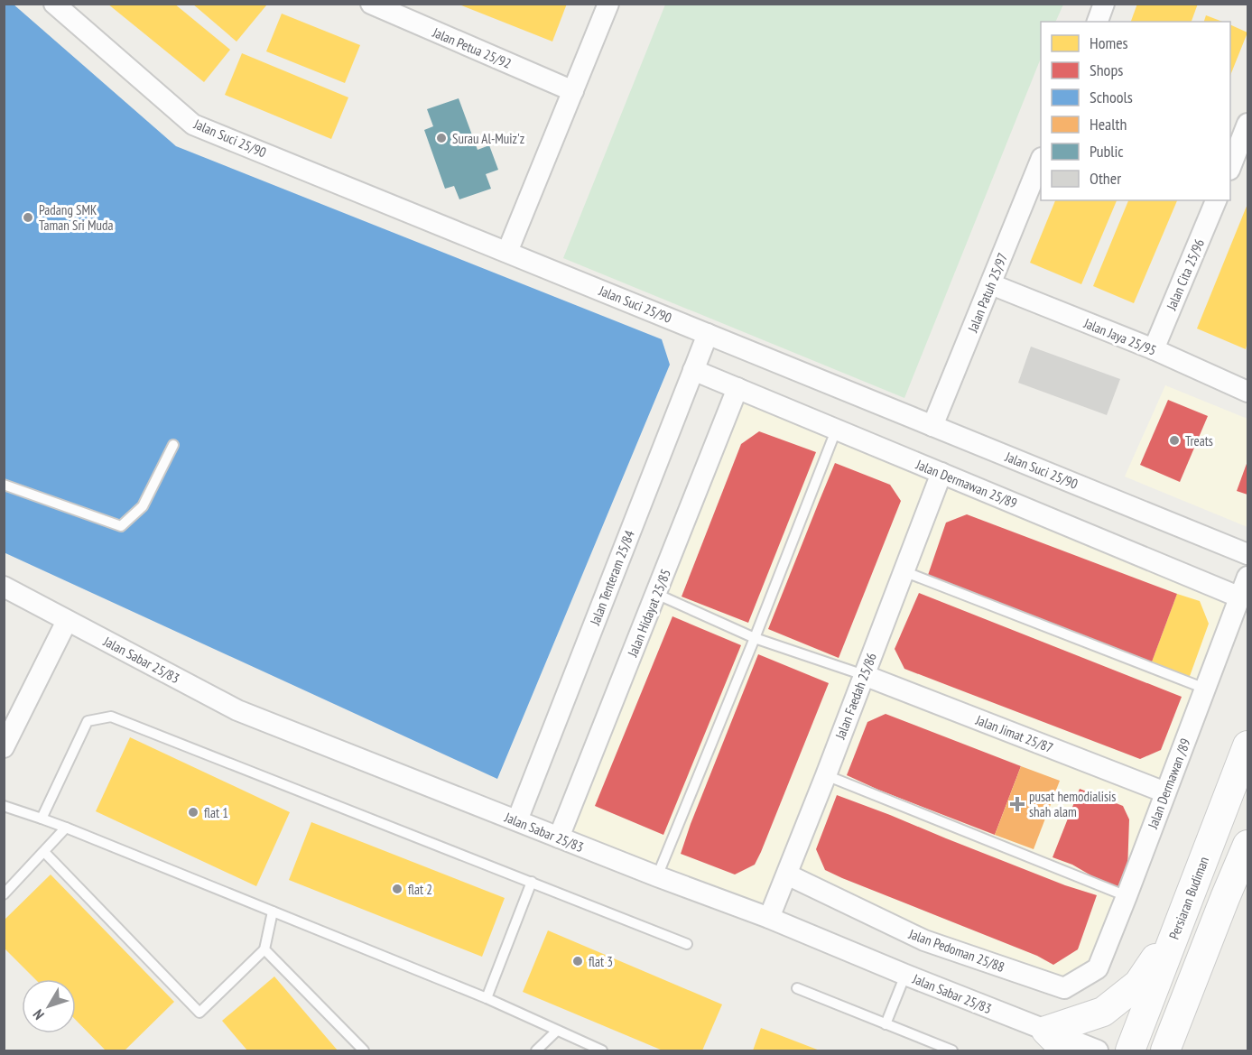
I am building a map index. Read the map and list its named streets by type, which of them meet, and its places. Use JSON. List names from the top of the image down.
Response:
{
  "streets": {
    "main road": ["Persiaran Budiman"],
    "street": [
      "Jalan Petua 25/92",
      "Jalan Suci 25/90",
      "Jalan Cita 25/96",
      "Jalan Patuh 25/97",
      "Jalan Jaya 25/95",
      "Jalan Dermawan 25/89",
      "Jalan Tenteram 25/84",
      "Jalan Hidayat 25/85",
      "Jalan Sabar 25/83",
      "Jalan Faedah 25/86",
      "Jalan Jimat 25/87",
      "Jalan Dermawan /89",
      "Jalan Pedoman 25/88"
    ]
  },
  "crossings": [
    ["Jalan Suci 25/90", "Jalan Patuh 25/97"],
    ["Jalan Suci 25/90", "Jalan Tenteram 25/84"],
    ["Jalan Cita 25/96", "Jalan Jaya 25/95"],
    ["Jalan Patuh 25/97", "Jalan Jaya 25/95"],
    ["Jalan Dermawan 25/89", "Jalan Tenteram 25/84"],
    ["Jalan Dermawan 25/89", "Jalan Hidayat 25/85"],
    ["Jalan Dermawan 25/89", "Jalan Faedah 25/86"],
    ["Jalan Dermawan 25/89", "Jalan Dermawan /89"],
    ["Jalan Tenteram 25/84", "Jalan Sabar 25/83"],
    ["Jalan Hidayat 25/85", "Jalan Sabar 25/83"],
    ["Jalan Sabar 25/83", "Jalan Faedah 25/86"],
    ["Jalan Faedah 25/86", "Jalan Jimat 25/87"],
    ["Jalan Faedah 25/86", "Jalan Pedoman 25/88"],
    ["Jalan Jimat 25/87", "Jalan Dermawan /89"],
    ["Jalan Dermawan /89", "Jalan Pedoman 25/88"]
  ],
  "places": {
    "other": [
      "Surau Al-Muiz'z",
      "Padang SMK Taman Sri Muda",
      "Treats",
      "flat 1",
      "flat 2",
      "flat 3"
    ],
    "health": ["pusat hemodialisis shah alam"]
  },
  "legend": [
    "Homes",
    "Shops",
    "Schools",
    "Health",
    "Public",
    "Other"
  ],
  "north": "bottom left"
}
